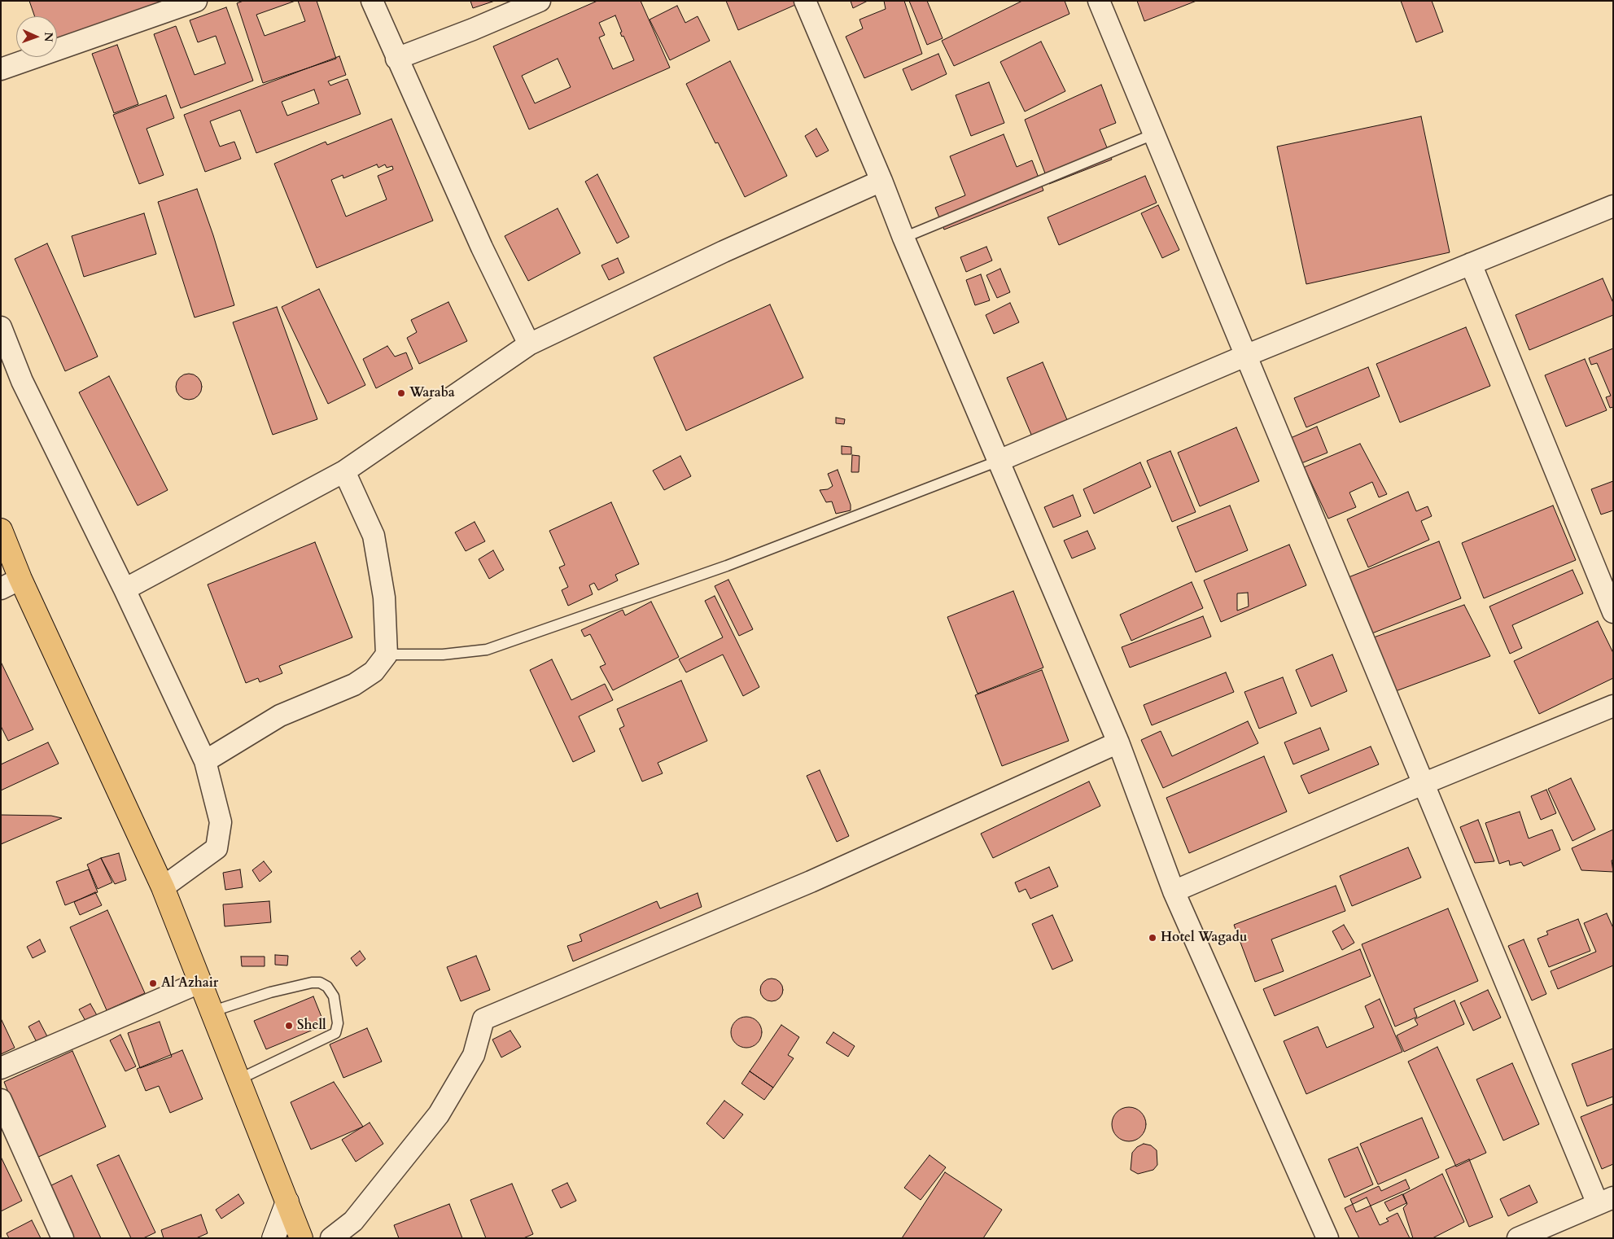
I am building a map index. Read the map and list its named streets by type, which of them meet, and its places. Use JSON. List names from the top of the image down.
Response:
{
  "places": [
    "Waraba",
    "Hotel Wagadu",
    "Al Azhair",
    "Shell"
  ],
  "north": "right"
}
